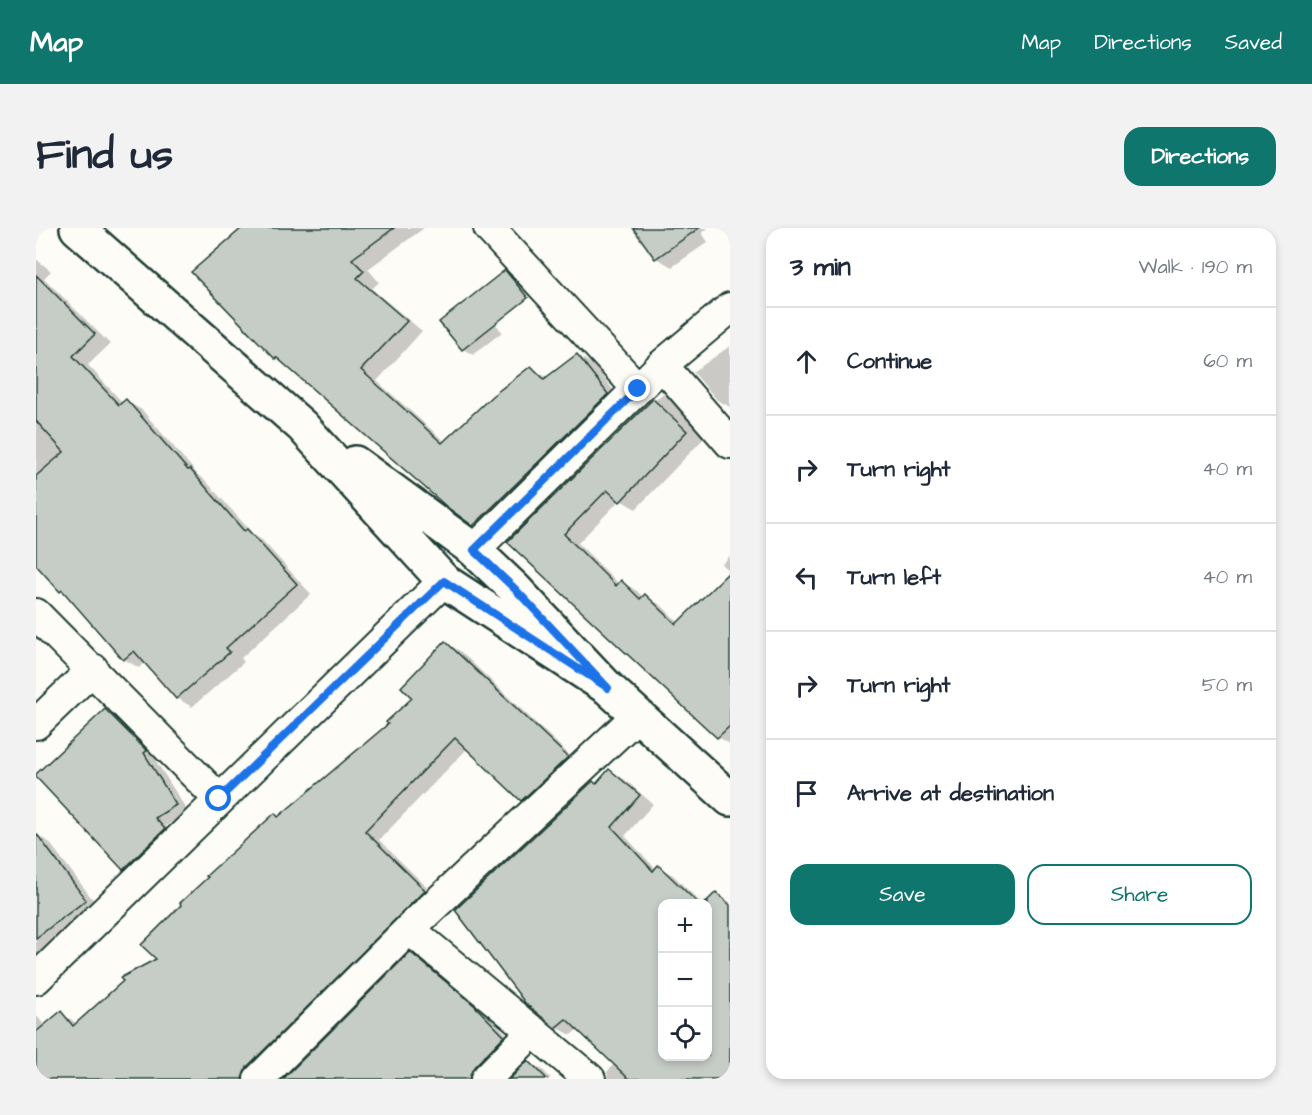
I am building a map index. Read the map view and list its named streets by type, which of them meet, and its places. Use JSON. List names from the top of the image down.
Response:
{
  "page": {
    "header": "Map",
    "nav": ["Map", "Directions", "Saved"],
    "title": "Find us",
    "buttons": [
      "Directions",
      ["Save", "Share"]
    ],
    "heading": ["3 min", "Walk · 190 m"],
    "list": [
      ["Continue", "60 m"],
      ["Turn right", "40 m"],
      ["Turn left", "40 m"],
      ["Turn right", "50 m"],
      "Arrive at destination"
    ],
    "map_buttons": ["+", "−"]
  }
}
